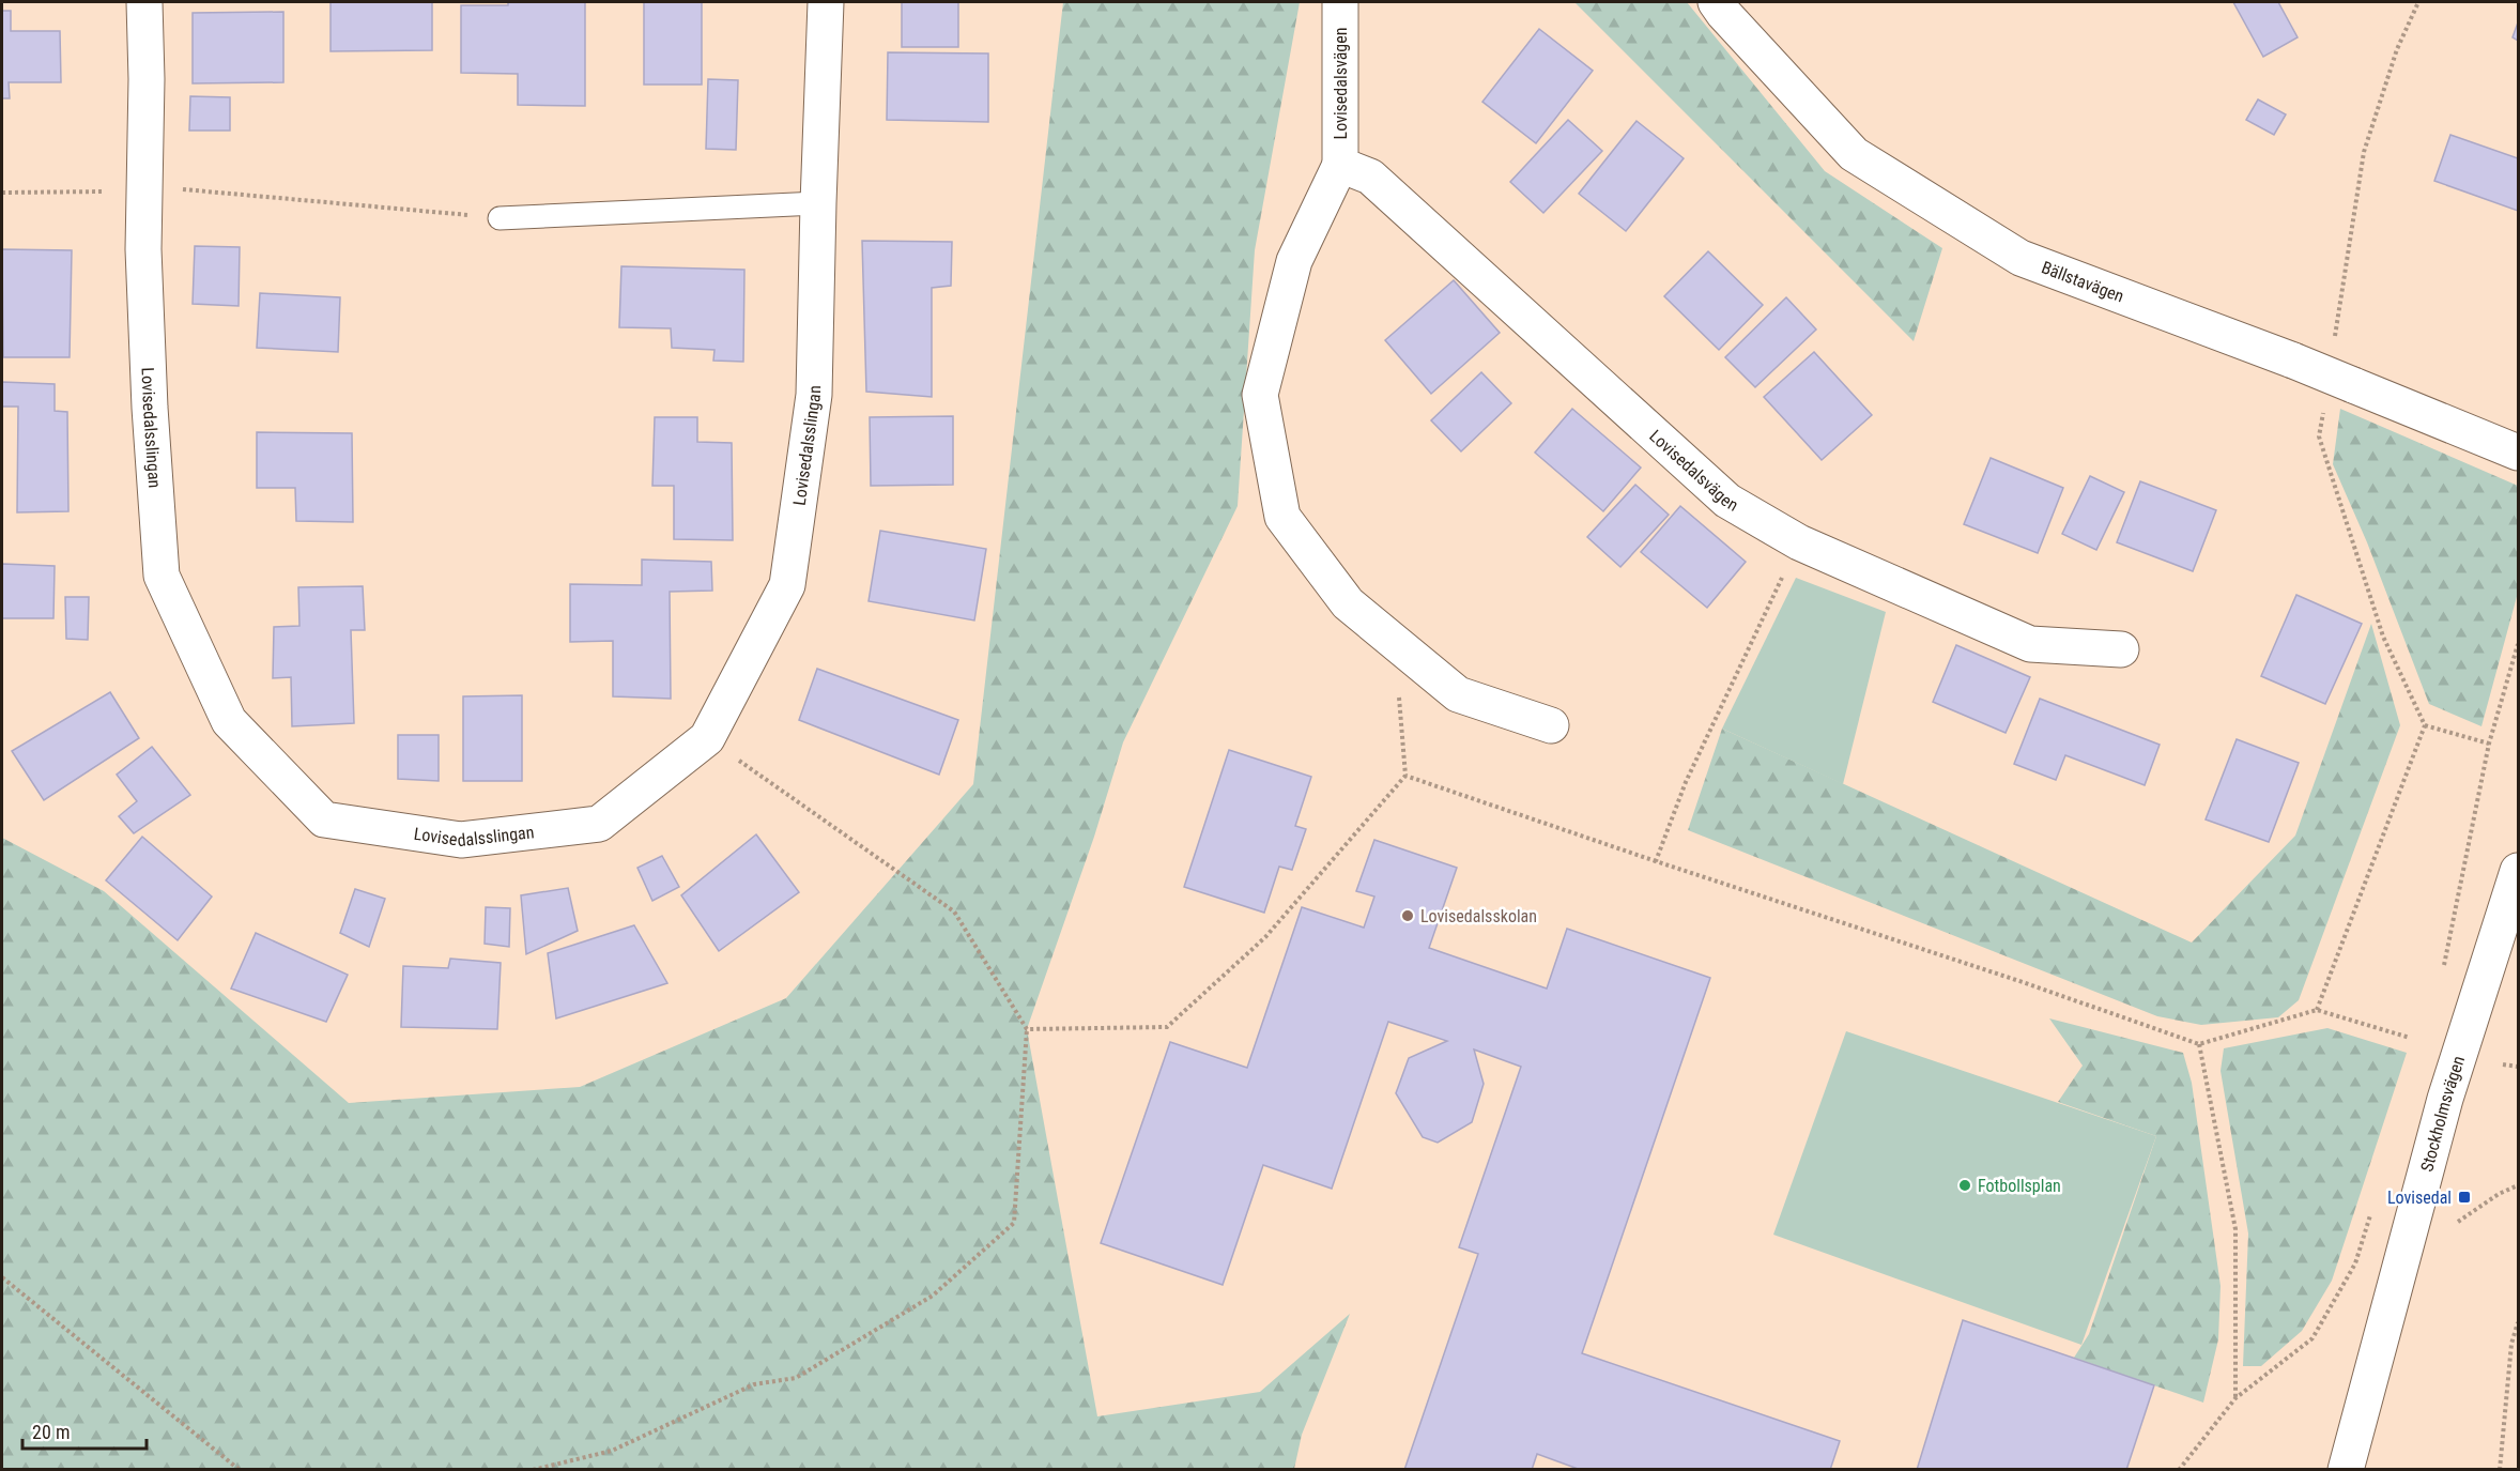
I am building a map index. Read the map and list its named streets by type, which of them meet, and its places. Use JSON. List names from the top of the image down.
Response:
{
  "streets": {
    "street": [
      "Lovisedalsvägen",
      "Bällstavägen",
      "Lovisedalsslingan",
      "Stockholmsvägen"
    ]
  },
  "places": {
    "other": ["Lovisedalsskolan", "Fotbollsplan"],
    "transit": ["Lovisedal"]
  },
  "scale_bar": "20 m"
}
